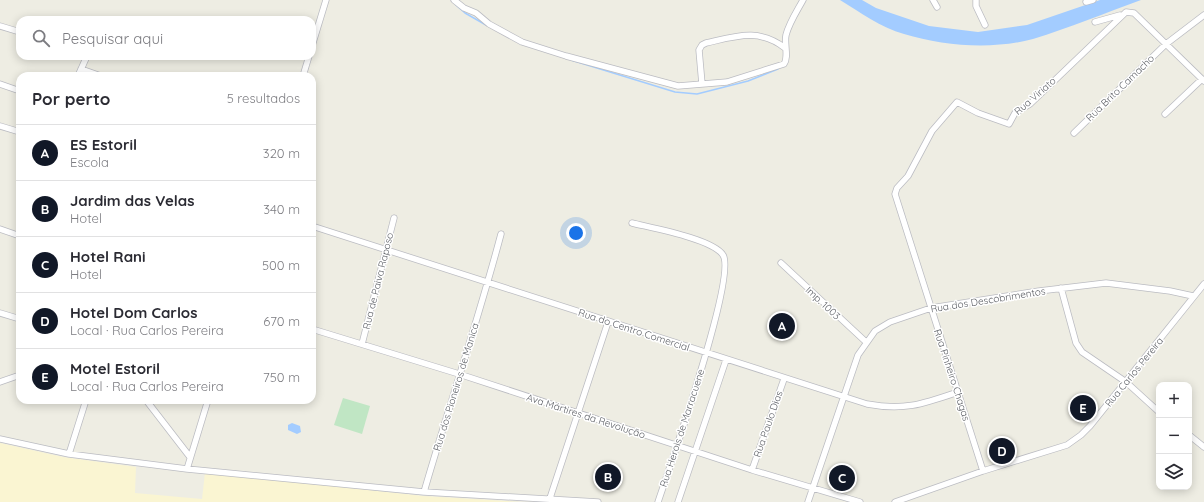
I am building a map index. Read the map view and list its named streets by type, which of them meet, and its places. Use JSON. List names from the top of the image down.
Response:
{
  "streets": {
    "street": [
      "Rua Brito Camacho",
      "Rua Viriato",
      "Rua de Paiva Raposo",
      "Rua dos Descobrimentos",
      "Imp. 1003",
      "Rua do Centro Comercial",
      "Rua Carlos Pereira",
      "Rua Pinheiro Chagas",
      "Rua dos Pioneiros de Manica",
      "Ava Mártires da Revolução",
      "Rua Paulo Dias",
      "Rua Herois de Marracuene"
    ]
  },
  "crossings": [
    ["Rua Brito Camacho", "Rua Viriato"],
    ["Rua Viriato", "Rua Pinheiro Chagas"],
    ["Rua de Paiva Raposo", "Rua do Centro Comercial"],
    ["Rua de Paiva Raposo", "Ava Mártires da Revolução"],
    ["Rua dos Descobrimentos", "Imp. 1003"],
    ["Rua dos Descobrimentos", "Rua do Centro Comercial"],
    ["Rua dos Descobrimentos", "Rua Carlos Pereira"],
    ["Rua dos Descobrimentos", "Rua Pinheiro Chagas"],
    ["Rua dos Descobrimentos", "Ava Mártires da Revolução"],
    ["Rua do Centro Comercial", "Rua Pinheiro Chagas"],
    ["Rua do Centro Comercial", "Rua dos Pioneiros de Manica"],
    ["Rua do Centro Comercial", "Rua Paulo Dias"],
    ["Rua do Centro Comercial", "Rua Herois de Marracuene"],
    ["Rua Carlos Pereira", "Rua Pinheiro Chagas"],
    ["Rua dos Pioneiros de Manica", "Ava Mártires da Revolução"],
    ["Ava Mártires da Revolução", "Rua Paulo Dias"],
    ["Ava Mártires da Revolução", "Rua Herois de Marracuene"]
  ],
  "page": {
    "search": "Pesquisar aqui",
    "heading": ["Por perto", "5 resultados"],
    "list": [
      {
        "mark": "A",
        "name": "ES Estoril",
        "note": "Escola",
        "value": "320 m"
      },
      {
        "mark": "B",
        "name": "Jardim das Velas",
        "note": "Hotel",
        "value": "340 m"
      },
      {
        "mark": "C",
        "name": "Hotel Rani",
        "note": "Hotel",
        "value": "500 m"
      },
      {
        "mark": "D",
        "name": "Hotel Dom Carlos",
        "note": "Local · Rua Carlos Pereira",
        "value": "670 m"
      },
      {
        "mark": "E",
        "name": "Motel Estoril",
        "note": "Local · Rua Carlos Pereira",
        "value": "750 m"
      }
    ],
    "pins": [
      "A",
      "E",
      "D",
      "B",
      "C"
    ],
    "map_buttons": ["+", "−"]
  }
}
